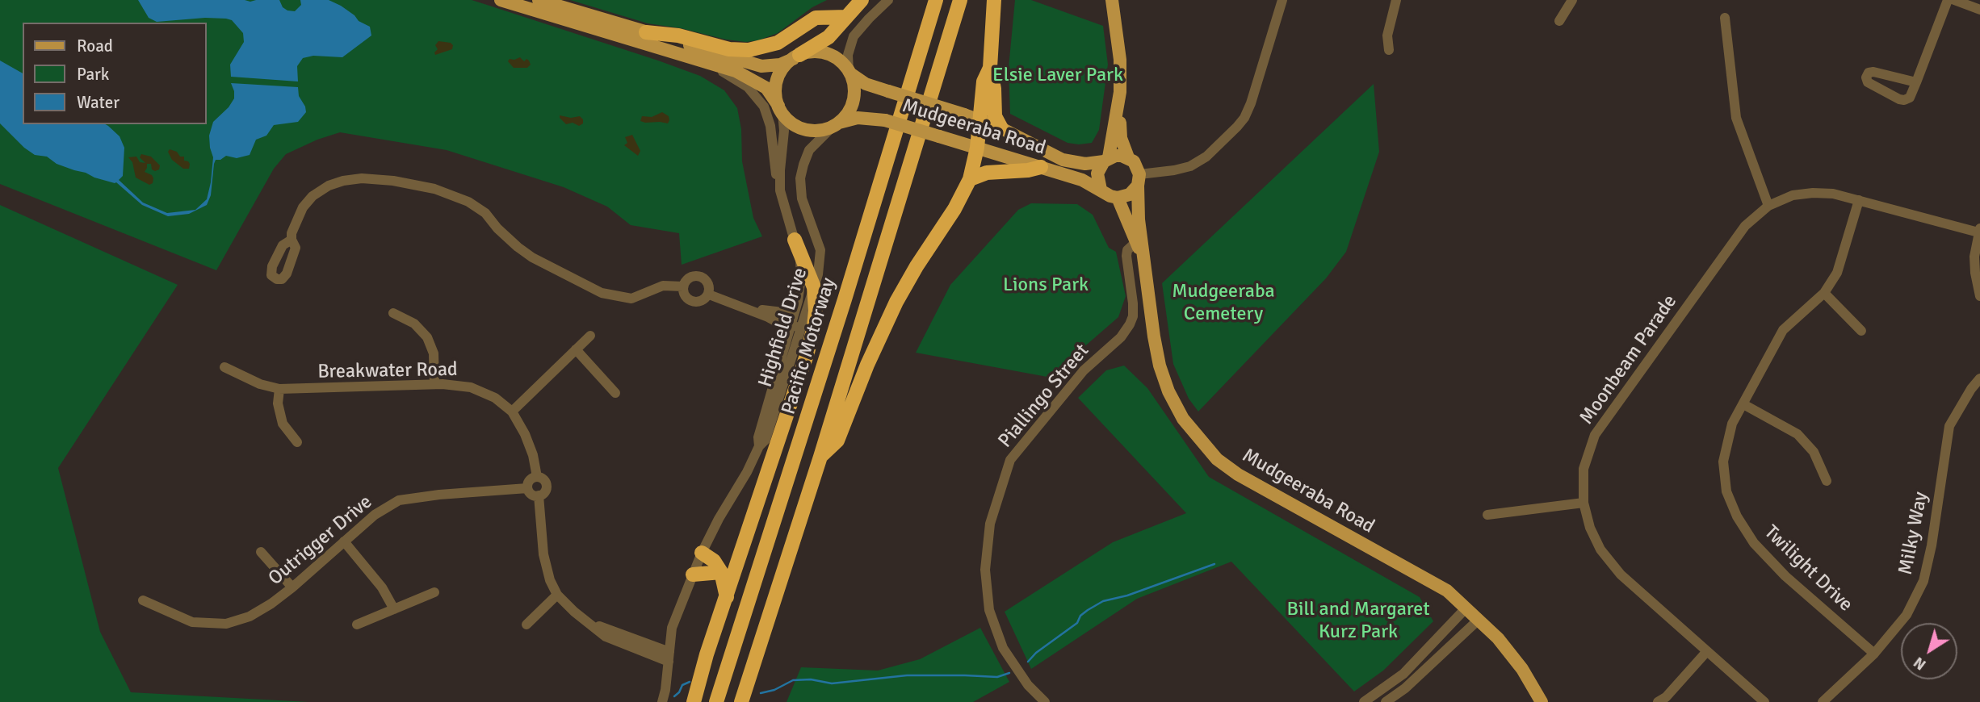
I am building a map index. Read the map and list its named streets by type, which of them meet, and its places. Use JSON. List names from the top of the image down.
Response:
{
  "streets": {
    "highway": ["Pacific Motorway"],
    "main road": ["Mudgeeraba Road"],
    "street": [
      "Highfield Drive",
      "Moonbeam Parade",
      "Breakwater Road",
      "Piallingo Street",
      "Milky Way",
      "Outrigger Drive",
      "Twilight Drive"
    ]
  },
  "crossings": [
    ["Mudgeeraba Road", "Highfield Drive"],
    ["Mudgeeraba Road", "Piallingo Street"],
    ["Highfield Drive", "Breakwater Road"],
    ["Moonbeam Parade", "Twilight Drive"],
    ["Breakwater Road", "Outrigger Drive"],
    ["Milky Way", "Twilight Drive"]
  ],
  "parks": [
    "Elsie Laver Park",
    "Lions Park",
    "Mudgeeraba Cemetery",
    "Bill and Margaret Kurz Park"
  ],
  "legend": ["Road", "Park", "Water"],
  "north": "bottom left"
}
